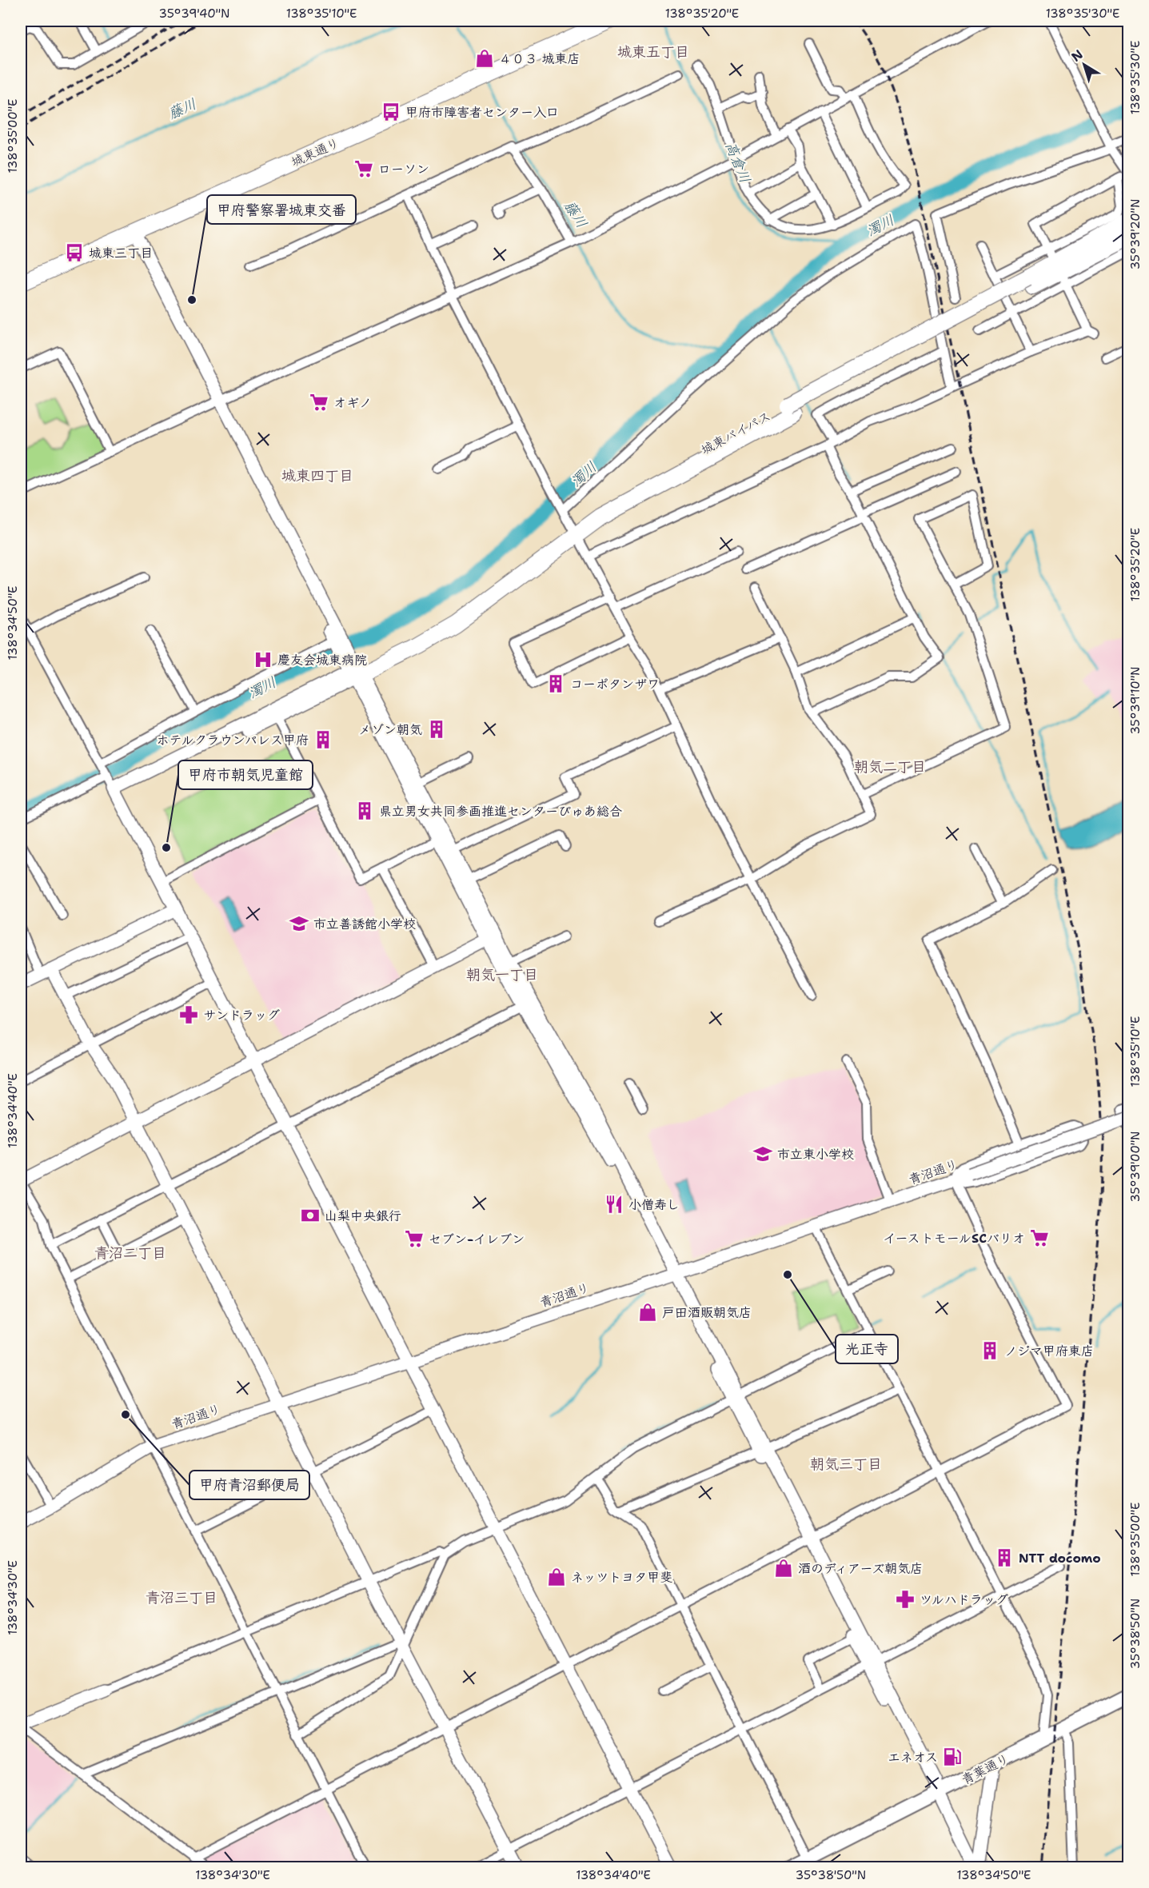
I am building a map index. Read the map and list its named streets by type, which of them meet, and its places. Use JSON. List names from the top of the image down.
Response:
{
  "streets": {
    "highway": ["城東通り", "城東バイパス"],
    "main road": ["青葉通り"],
    "street": ["青沼通り"]
  },
  "districts": [
    "城東五丁目",
    "城東四丁目",
    "朝気二丁目",
    "朝気一丁目",
    "青沼二丁目",
    "朝気三丁目",
    "青沼三丁目"
  ],
  "water": ["藤川", "高倉川", "濁川"],
  "places": {
    "shop": [
      "４０３ 城東店",
      "戸田酒販朝気店",
      "酒のディアーズ朝気店",
      "ネッツトヨタ甲斐"
    ],
    "bus stop": ["甲府市障害者センター入口", "城東三丁目"],
    "supermarket": [
      "ローソン",
      "オギノ",
      "イーストモールSCバリオ",
      "セブン-イレブン"
    ],
    "other": [
      "甲府警察署城東交番",
      "甲府市朝気児童館",
      "光正寺",
      "甲府青沼郵便局"
    ],
    "hospital": ["慶友会城東病院"],
    "building": [
      "コーポタンザワ",
      "メゾン朝気",
      "ホテルクラウンパレス甲府",
      "県立男女共同参画推進センターぴゅあ総合",
      "ノジマ甲府東店",
      "NTT docomo"
    ],
    "school or university": ["市立善誘館小学校", "市立東小学校"],
    "pharmacy": ["サンドラッグ", "ツルハドラッグ"],
    "restaurant": ["小僧寿し"],
    "bank": ["山梨中央銀行"],
    "fuel station": ["エネオス"]
  },
  "north": "top left",
  "coordinates": [
    "35°39'40\"N",
    "138°35'10\"E",
    "138°35'20\"E",
    "138°35'30\"E",
    "138°35'00\"E",
    "35°39'20\"N",
    "138°34'50\"E",
    "35°39'10\"N",
    "138°34'40\"E",
    "35°39'00\"N",
    "138°34'30\"E",
    "35°38'50\"N"
  ]
}
